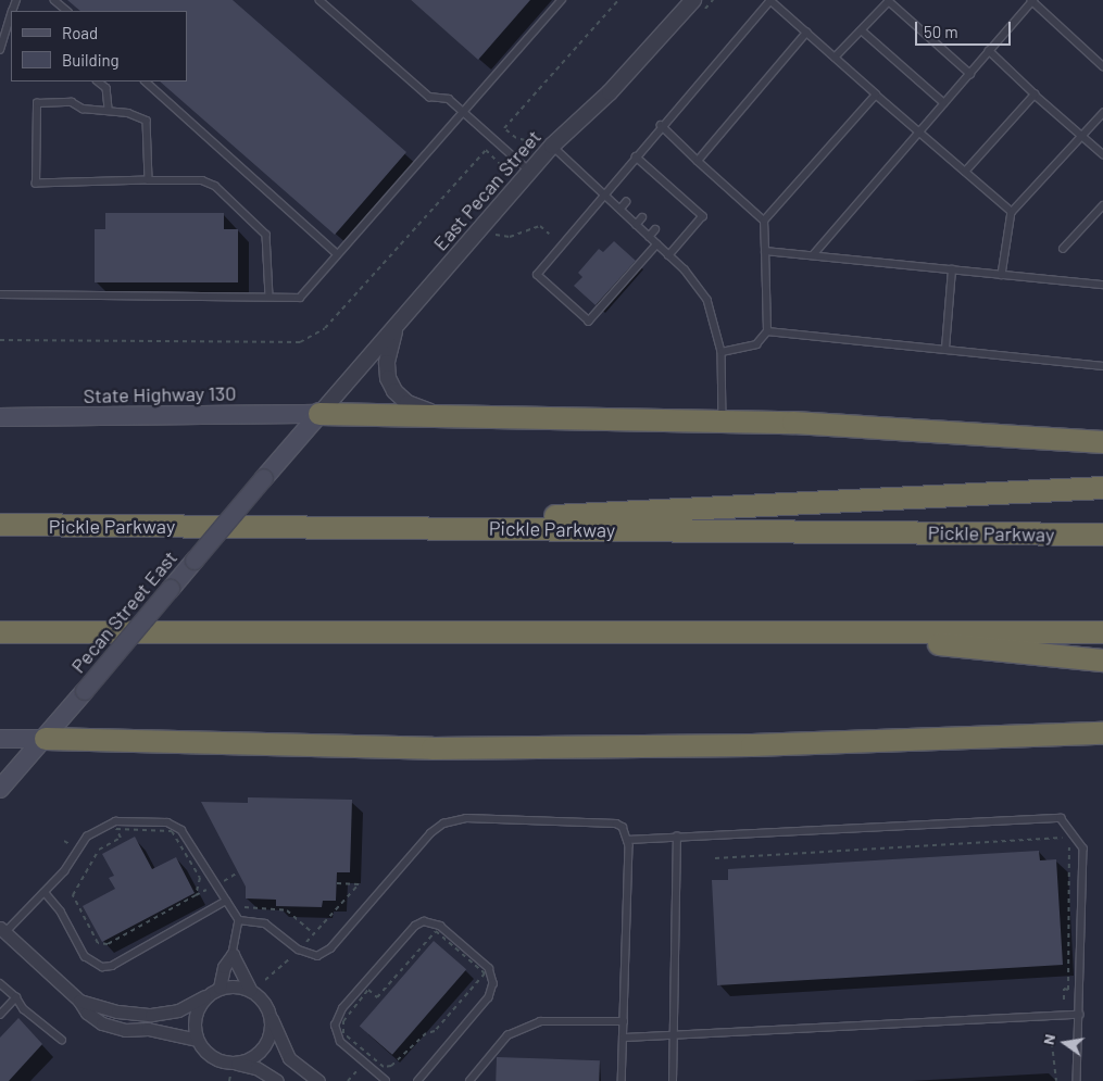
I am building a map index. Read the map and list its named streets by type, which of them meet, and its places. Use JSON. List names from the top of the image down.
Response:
{
  "streets": {
    "highway": ["Pickle Parkway"],
    "main road": ["State Highway 130", "Pecan Street East"],
    "street": ["East Pecan Street"]
  },
  "crossings": [
    ["East Pecan Street", "State Highway 130"],
    ["East Pecan Street", "Pecan Street East"],
    ["State Highway 130", "Pecan Street East"]
  ],
  "legend": ["Road", "Building"],
  "scale_bar": "50 m",
  "north": "left"
}
